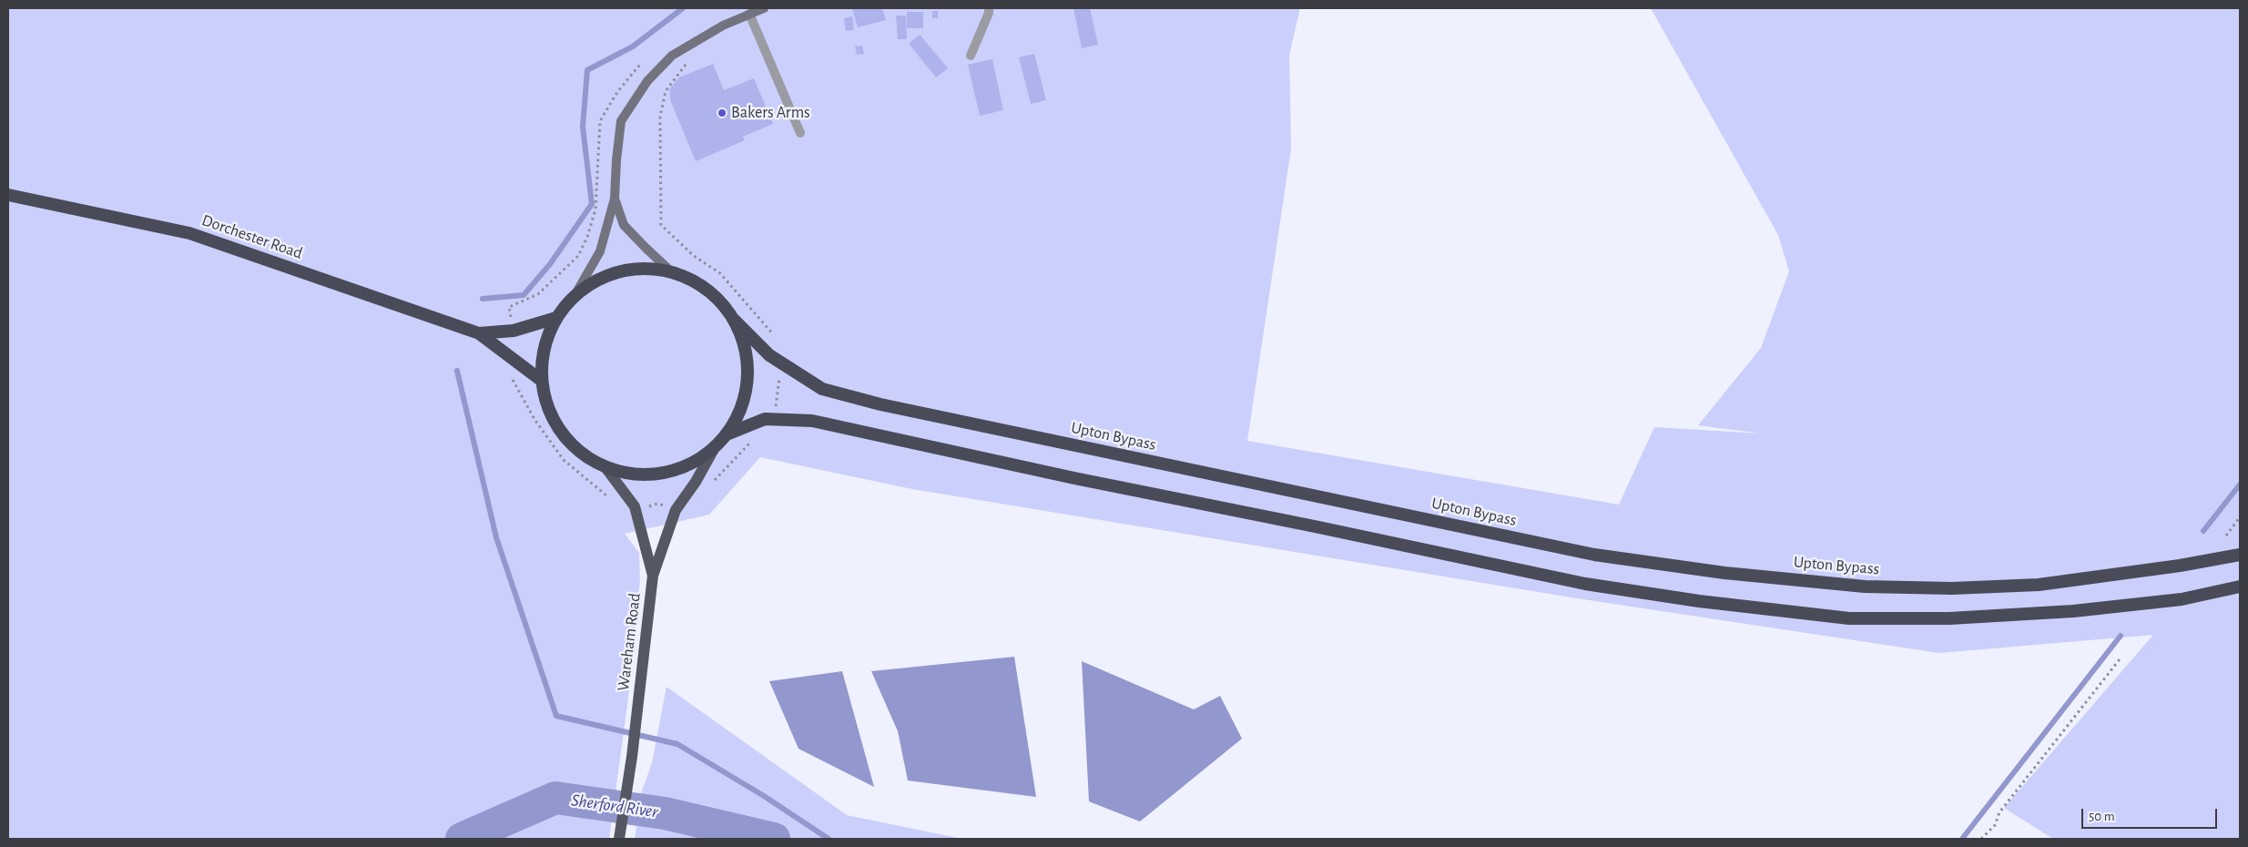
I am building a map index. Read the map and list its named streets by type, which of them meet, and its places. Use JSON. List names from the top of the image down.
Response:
{
  "streets": {
    "highway": ["Dorchester Road", "Upton Bypass"],
    "main road": ["Wareham Road"]
  },
  "water": ["Sherford River"],
  "places": ["Bakers Arms"],
  "scale_bar": "50 m"
}
